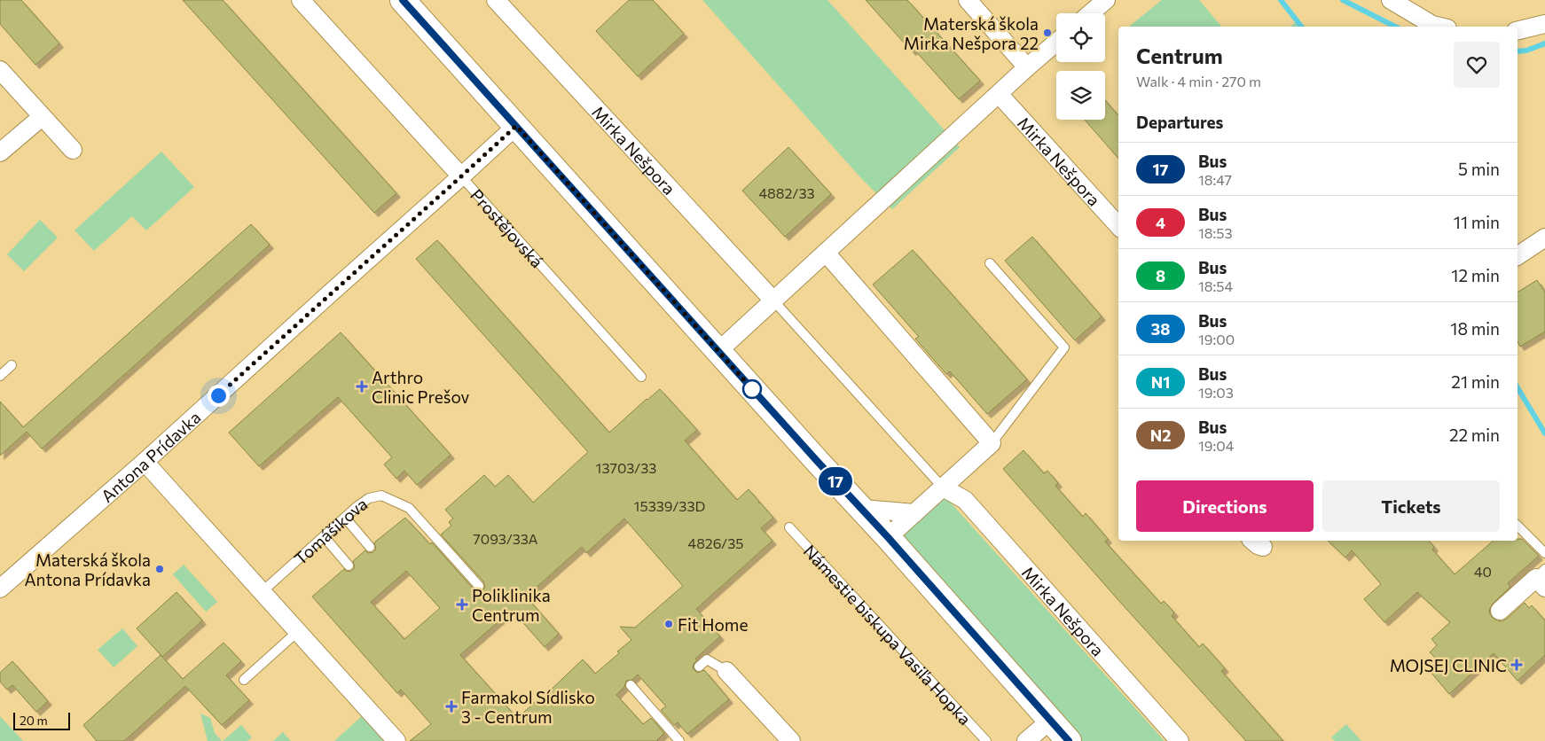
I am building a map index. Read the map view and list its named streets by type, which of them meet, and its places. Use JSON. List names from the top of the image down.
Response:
{
  "streets": {
    "street": ["Mirka Nešpora", "Prostějovská", "Antona Prídavka"],
    "lane": ["Tomášikova", "Námestie biskupa Vasiľa Hopka"]
  },
  "crossings": [
    ["Prostějovská", "Antona Prídavka"]
  ],
  "places": {
    "other": ["Materská škola Mirka Nešpora 22", "Materská škola Antona Prídavka", "Fit Home"],
    "health": [
      "Arthro Clinic Prešov",
      "Poliklinika Centrum",
      "MOJSEJ CLINIC",
      "Farmakol Sídlisko 3 - Centrum"
    ]
  },
  "lines": ["bus line 17"],
  "house_numbers": [
    "4882/33",
    "13703/33",
    "15339/33D",
    "7093/33A",
    "4826/35",
    "40"
  ],
  "scale_bar": "20 m",
  "page": {
    "on_map": "17",
    "heading": [
      ["Centrum", "Walk · 4 min · 270 m"],
      "Departures"
    ],
    "list": [
      {
        "mark": "17",
        "name": "Bus",
        "note": "18:47",
        "value": "5 min"
      },
      {
        "mark": "4",
        "name": "Bus",
        "note": "18:53",
        "value": "11 min"
      },
      {
        "mark": "8",
        "name": "Bus",
        "note": "18:54",
        "value": "12 min"
      },
      {
        "mark": "38",
        "name": "Bus",
        "note": "19:00",
        "value": "18 min"
      },
      {
        "mark": "N1",
        "name": "Bus",
        "note": "19:03",
        "value": "21 min"
      },
      {
        "mark": "N2",
        "name": "Bus",
        "note": "19:04",
        "value": "22 min"
      }
    ],
    "buttons": ["Directions", "Tickets"],
    "scale": "20 m"
  }
}
